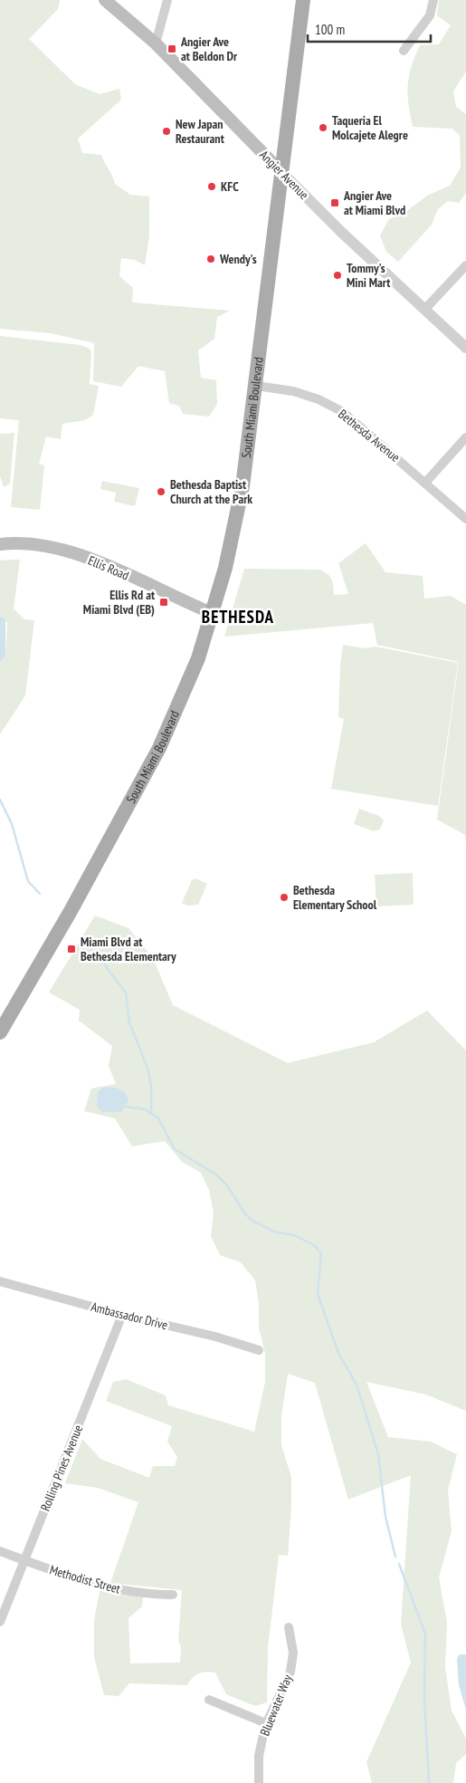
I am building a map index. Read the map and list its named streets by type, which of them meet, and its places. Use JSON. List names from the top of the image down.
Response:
{
  "streets": {
    "main road": ["Angier Avenue", "South Miami Boulevard", "Ellis Road"],
    "street": [
      "Bethesda Avenue",
      "Ambassador Drive",
      "Rolling Pines Avenue",
      "Methodist Street",
      "Bluewater Way"
    ]
  },
  "crossings": [
    ["Angier Avenue", "South Miami Boulevard"],
    ["South Miami Boulevard", "Bethesda Avenue"],
    ["South Miami Boulevard", "Ellis Road"],
    ["Ambassador Drive", "Rolling Pines Avenue"],
    ["Rolling Pines Avenue", "Methodist Street"]
  ],
  "districts": ["BETHESDA"],
  "places": {
    "transit": [
      "Angier Ave at Beldon Dr",
      "Angier Ave at Miami Blvd",
      "Ellis Rd at Miami Blvd (EB)",
      "Miami Blvd at Bethesda Elementary"
    ],
    "other": [
      "Taqueria El Molcajete Alegre",
      "New Japan Restaurant",
      "KFC",
      "Wendy's",
      "Tommy's Mini Mart",
      "Bethesda Baptist Church at the Park",
      "Bethesda Elementary School"
    ]
  },
  "scale_bar": "100 m"
}
